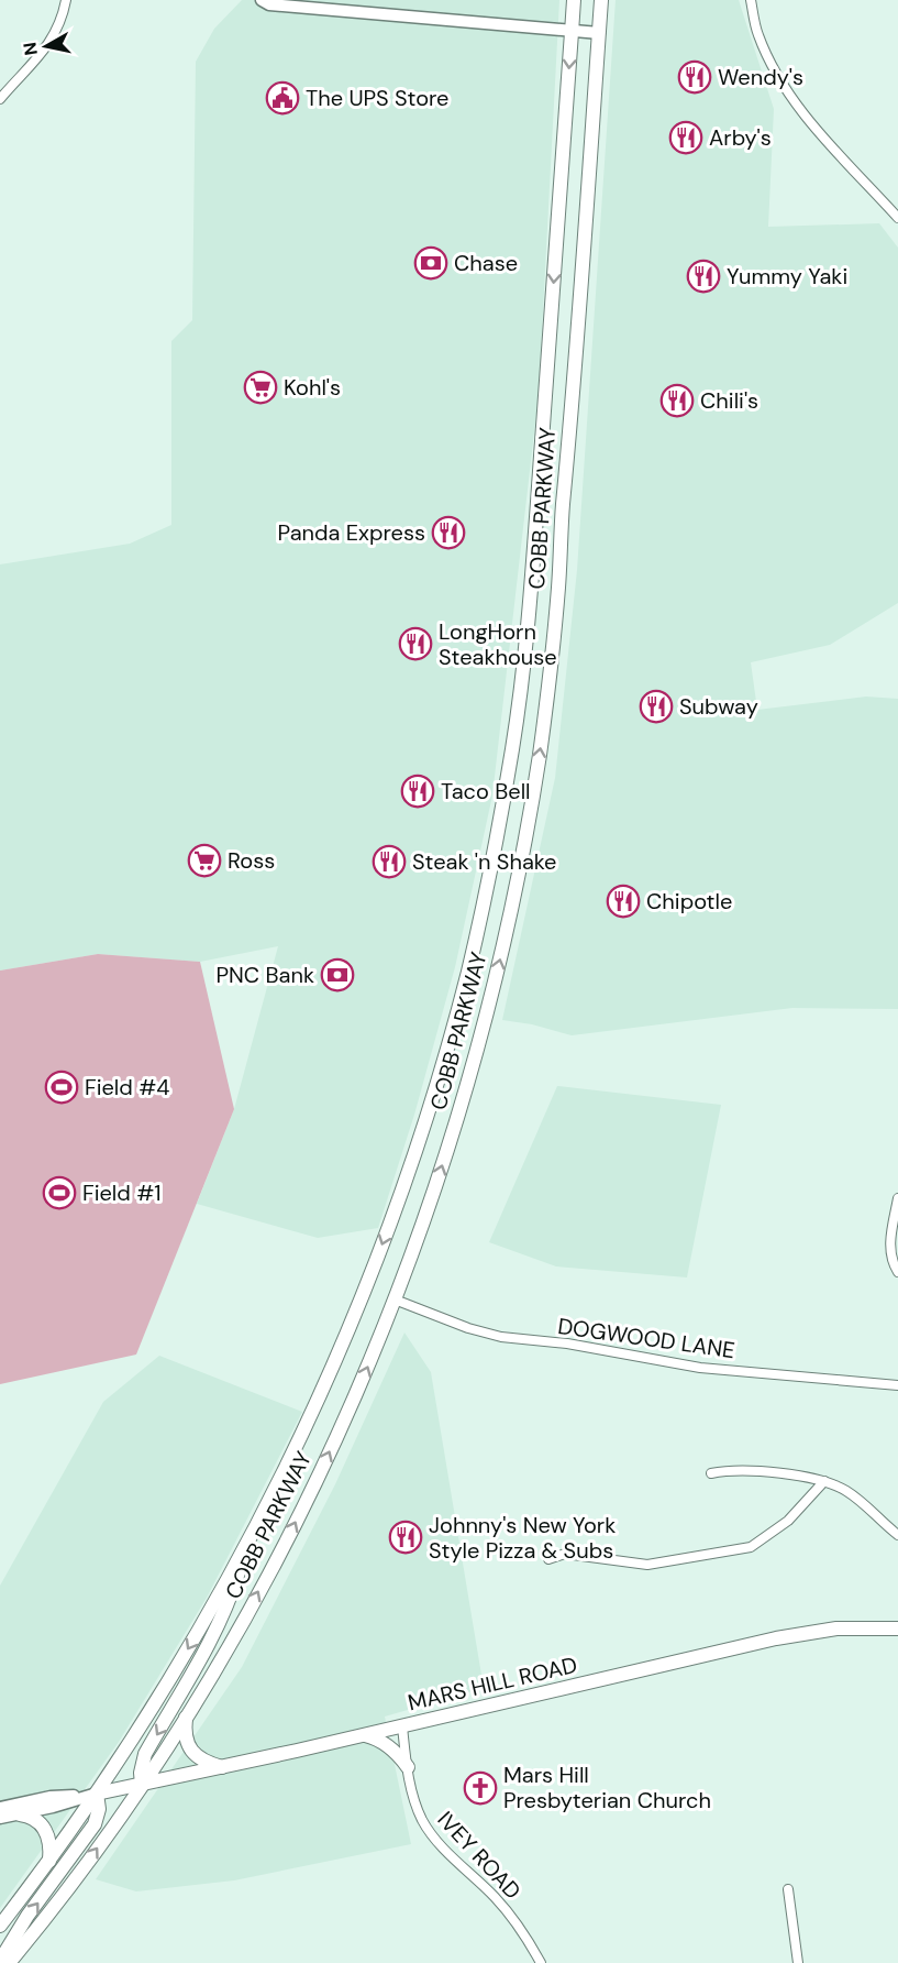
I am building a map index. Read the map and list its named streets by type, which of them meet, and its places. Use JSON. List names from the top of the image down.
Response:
{
  "streets": {
    "main road": ["COBB PARKWAY", "MARS HILL ROAD"],
    "street": ["DOGWOOD LANE", "IVEY ROAD"]
  },
  "crossings": [
    ["COBB PARKWAY", "DOGWOOD LANE"],
    ["COBB PARKWAY", "MARS HILL ROAD"],
    ["MARS HILL ROAD", "IVEY ROAD"]
  ],
  "places": {
    "restaurant": [
      "Wendy's",
      "Arby's",
      "Yummy Yaki",
      "Chili's",
      "Panda Express",
      "LongHorn Steakhouse",
      "Subway",
      "Taco Bell",
      "Steak 'n Shake",
      "Chipotle",
      "Johnny's New York Style Pizza & Subs"
    ],
    "public building": ["The UPS Store"],
    "bank": ["Chase", "PNC Bank"],
    "supermarket": ["Kohl's", "Ross"],
    "sports": ["Field #4", "Field #1"],
    "church": ["Mars Hill Presbyterian Church"]
  },
  "north": "left"
}
